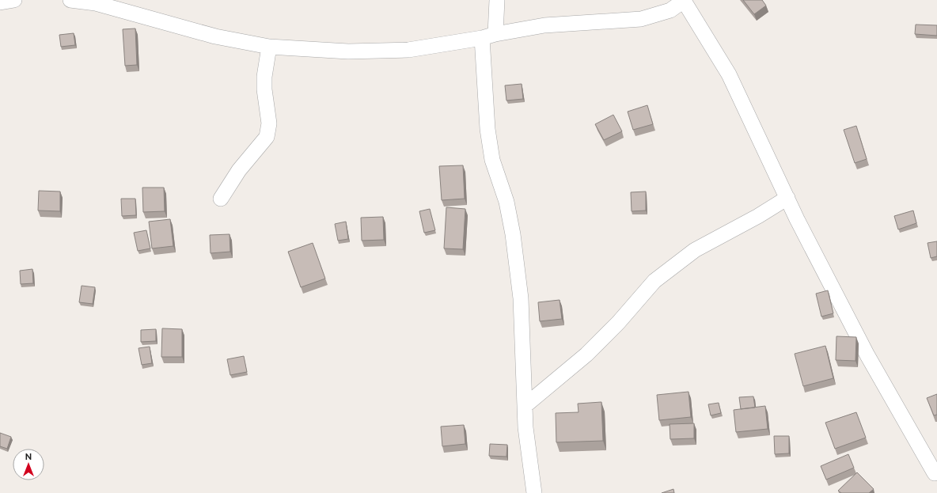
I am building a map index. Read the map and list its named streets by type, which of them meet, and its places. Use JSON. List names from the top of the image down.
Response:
{
  "north": "top"
}
